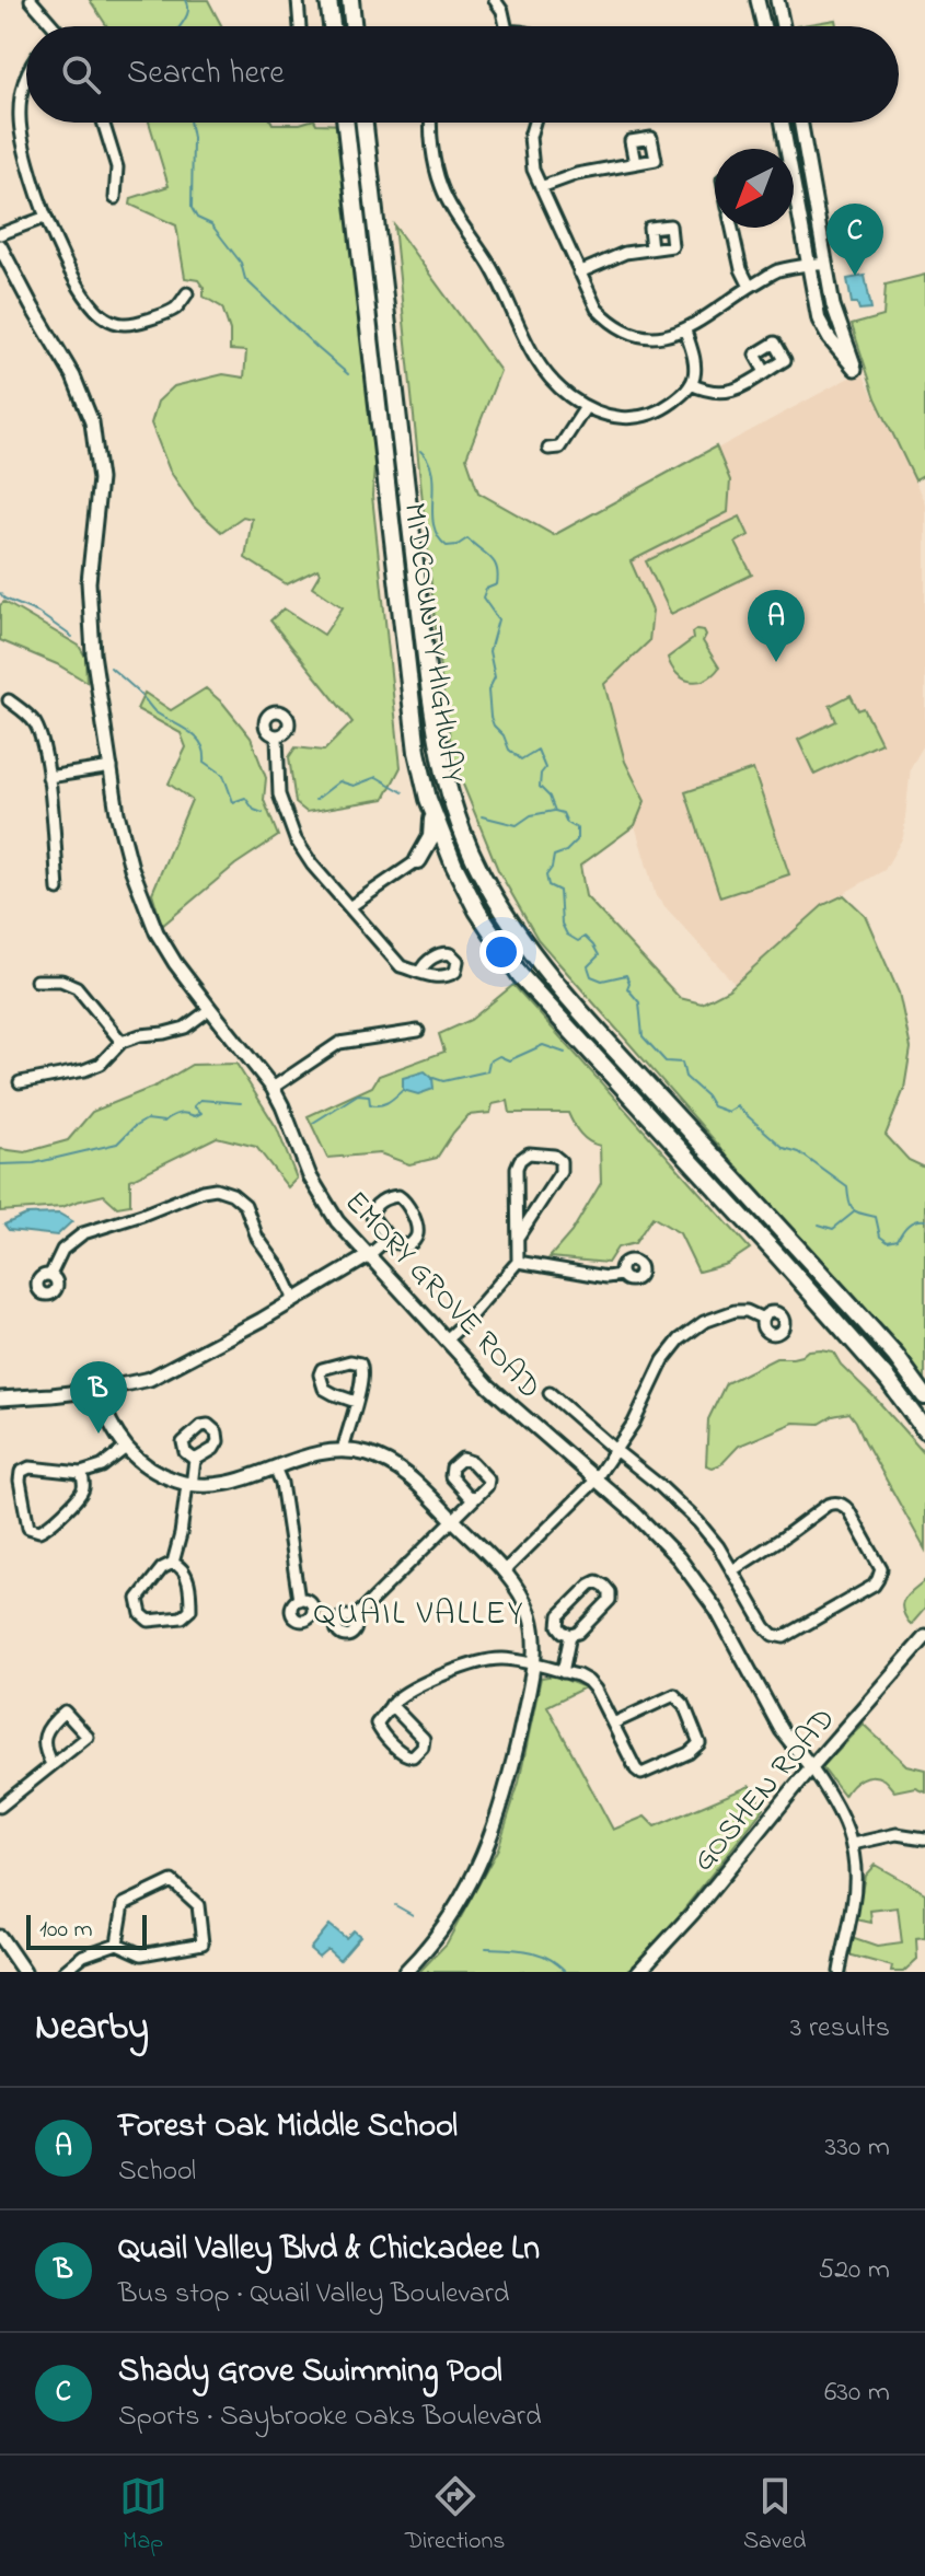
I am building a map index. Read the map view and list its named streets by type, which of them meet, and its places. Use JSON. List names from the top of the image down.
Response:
{
  "streets": {
    "main road": ["MIDCOUNTY HIGHWAY"],
    "street": ["EMORY GROVE ROAD", "GOSHEN ROAD"]
  },
  "crossings": [
    ["EMORY GROVE ROAD", "GOSHEN ROAD"]
  ],
  "districts": ["QUAIL VALLEY"],
  "scale_bar": "100 m",
  "north": "bottom left",
  "page": {
    "search": "Search here",
    "pins": ["C", "A", "B"],
    "scale": "100 m",
    "heading": ["Nearby", "3 results"],
    "list": [
      {
        "mark": "A",
        "name": "Forest Oak Middle School",
        "note": "School",
        "value": "330 m"
      },
      {
        "mark": "B",
        "name": "Quail Valley Blvd & Chickadee Ln",
        "note": "Bus stop · Quail Valley Boulevard",
        "value": "520 m"
      },
      {
        "mark": "C",
        "name": "Shady Grove Swimming Pool",
        "note": "Sports · Saybrooke Oaks Boulevard",
        "value": "630 m"
      }
    ],
    "nav": ["Map", "Directions", "Saved"]
  }
}
